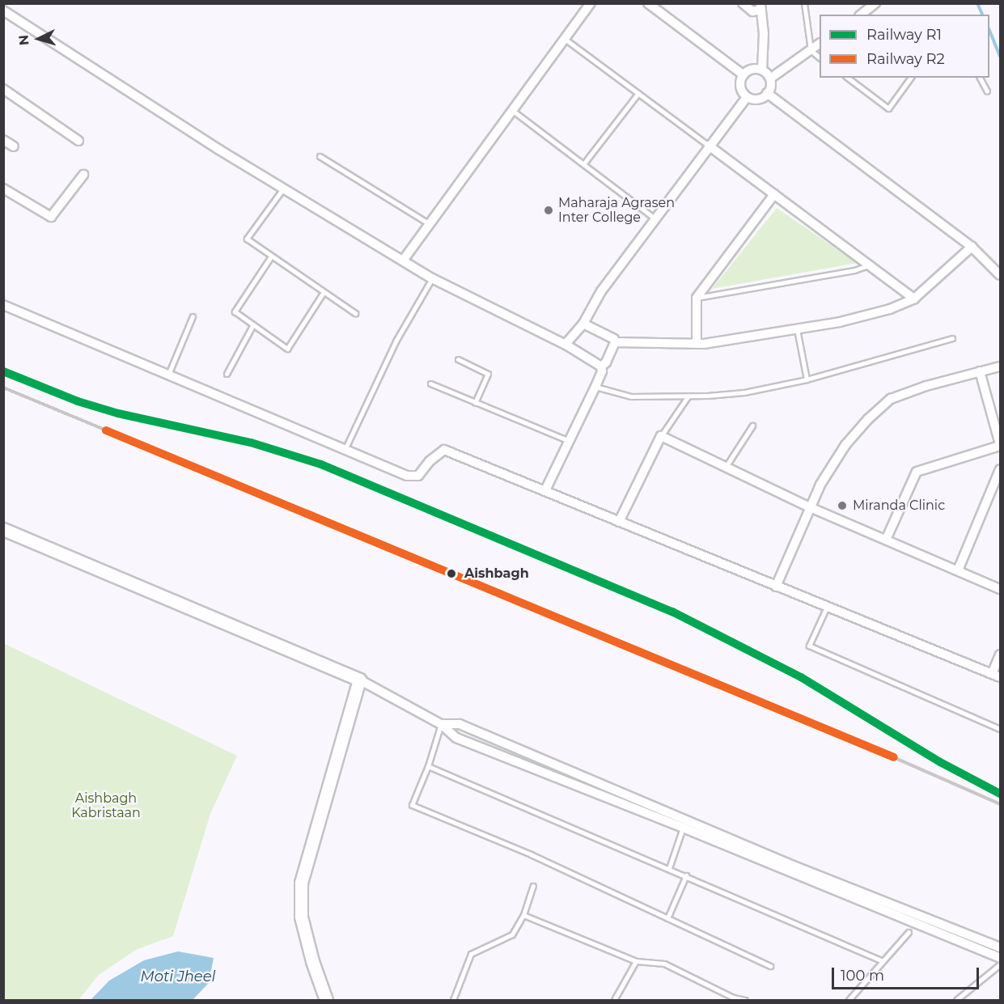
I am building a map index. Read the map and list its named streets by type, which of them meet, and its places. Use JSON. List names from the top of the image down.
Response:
{
  "water": ["Moti Jheel"],
  "parks": ["Aishbagh Kabristaan"],
  "places": ["Maharaja Agrasen Inter College", "Miranda Clinic", "Aishbagh"],
  "lines": ["rail line R1", "rail line R2"],
  "legend": ["Railway R1", "Railway R2"],
  "scale_bar": "100 m",
  "north": "left"
}
